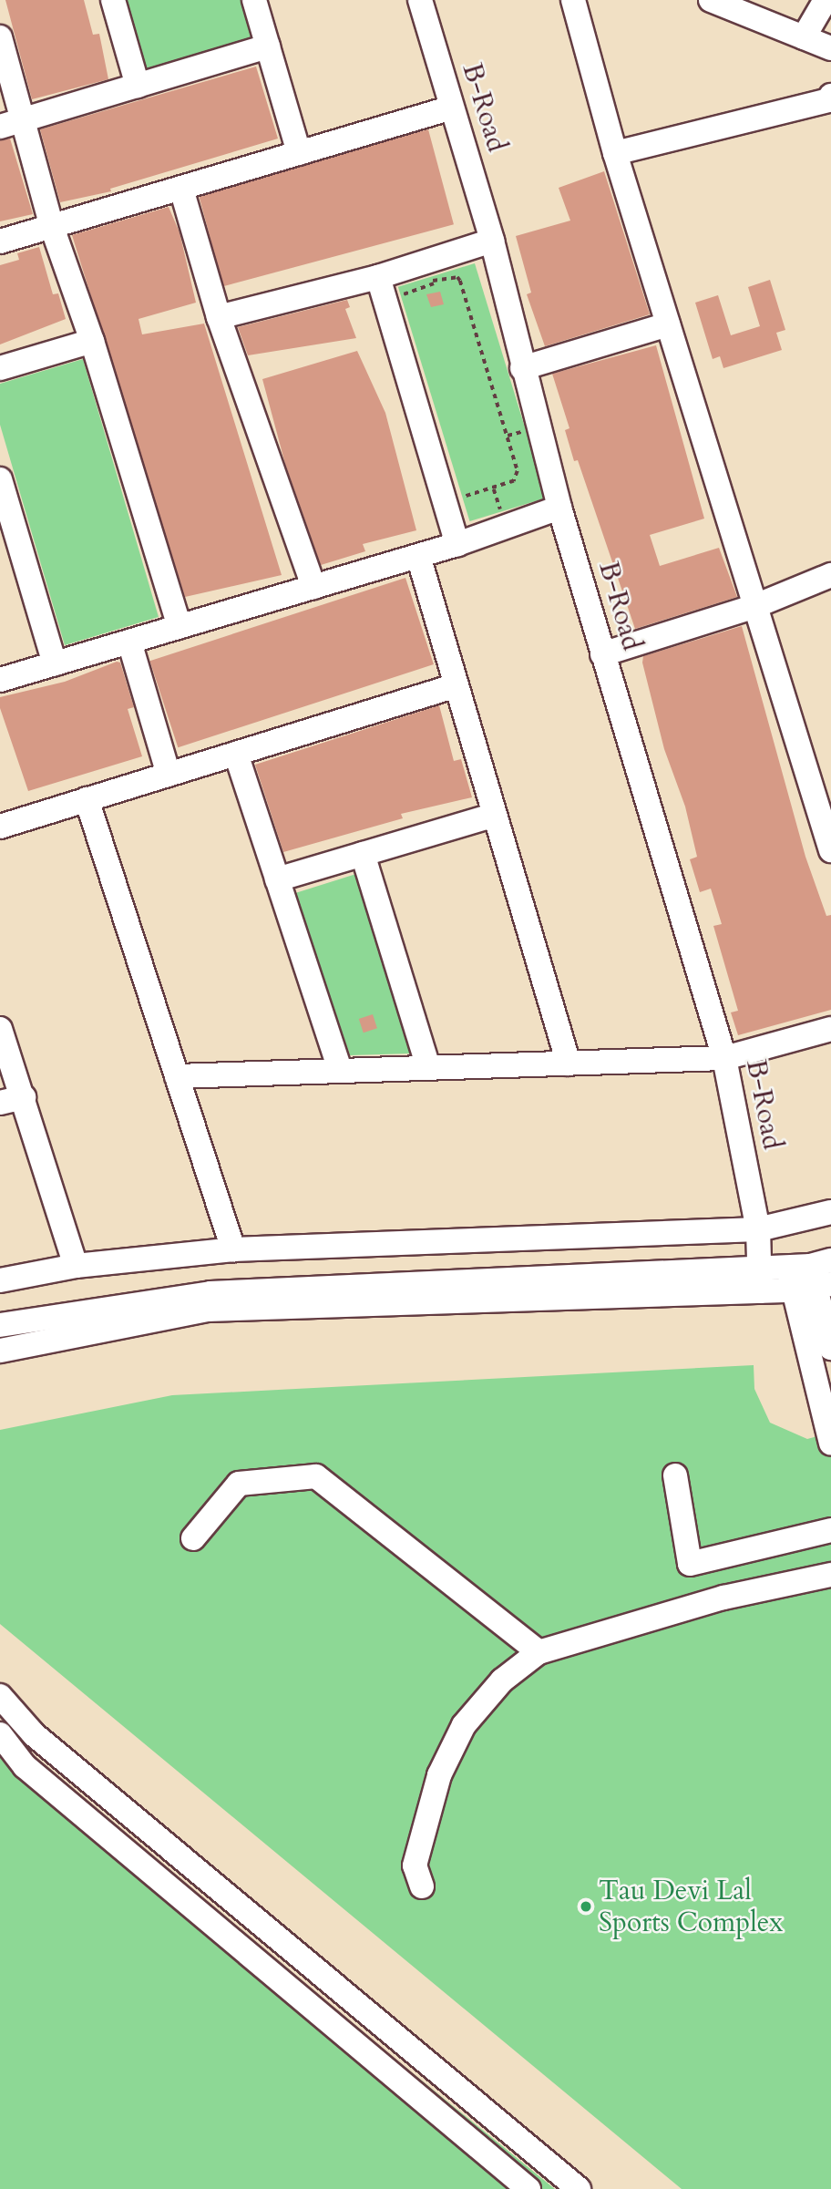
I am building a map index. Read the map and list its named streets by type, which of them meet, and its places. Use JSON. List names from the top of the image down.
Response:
{
  "streets": {
    "street": ["B-Road"]
  },
  "places": ["Tau Devi Lal Sports Complex"]
}
